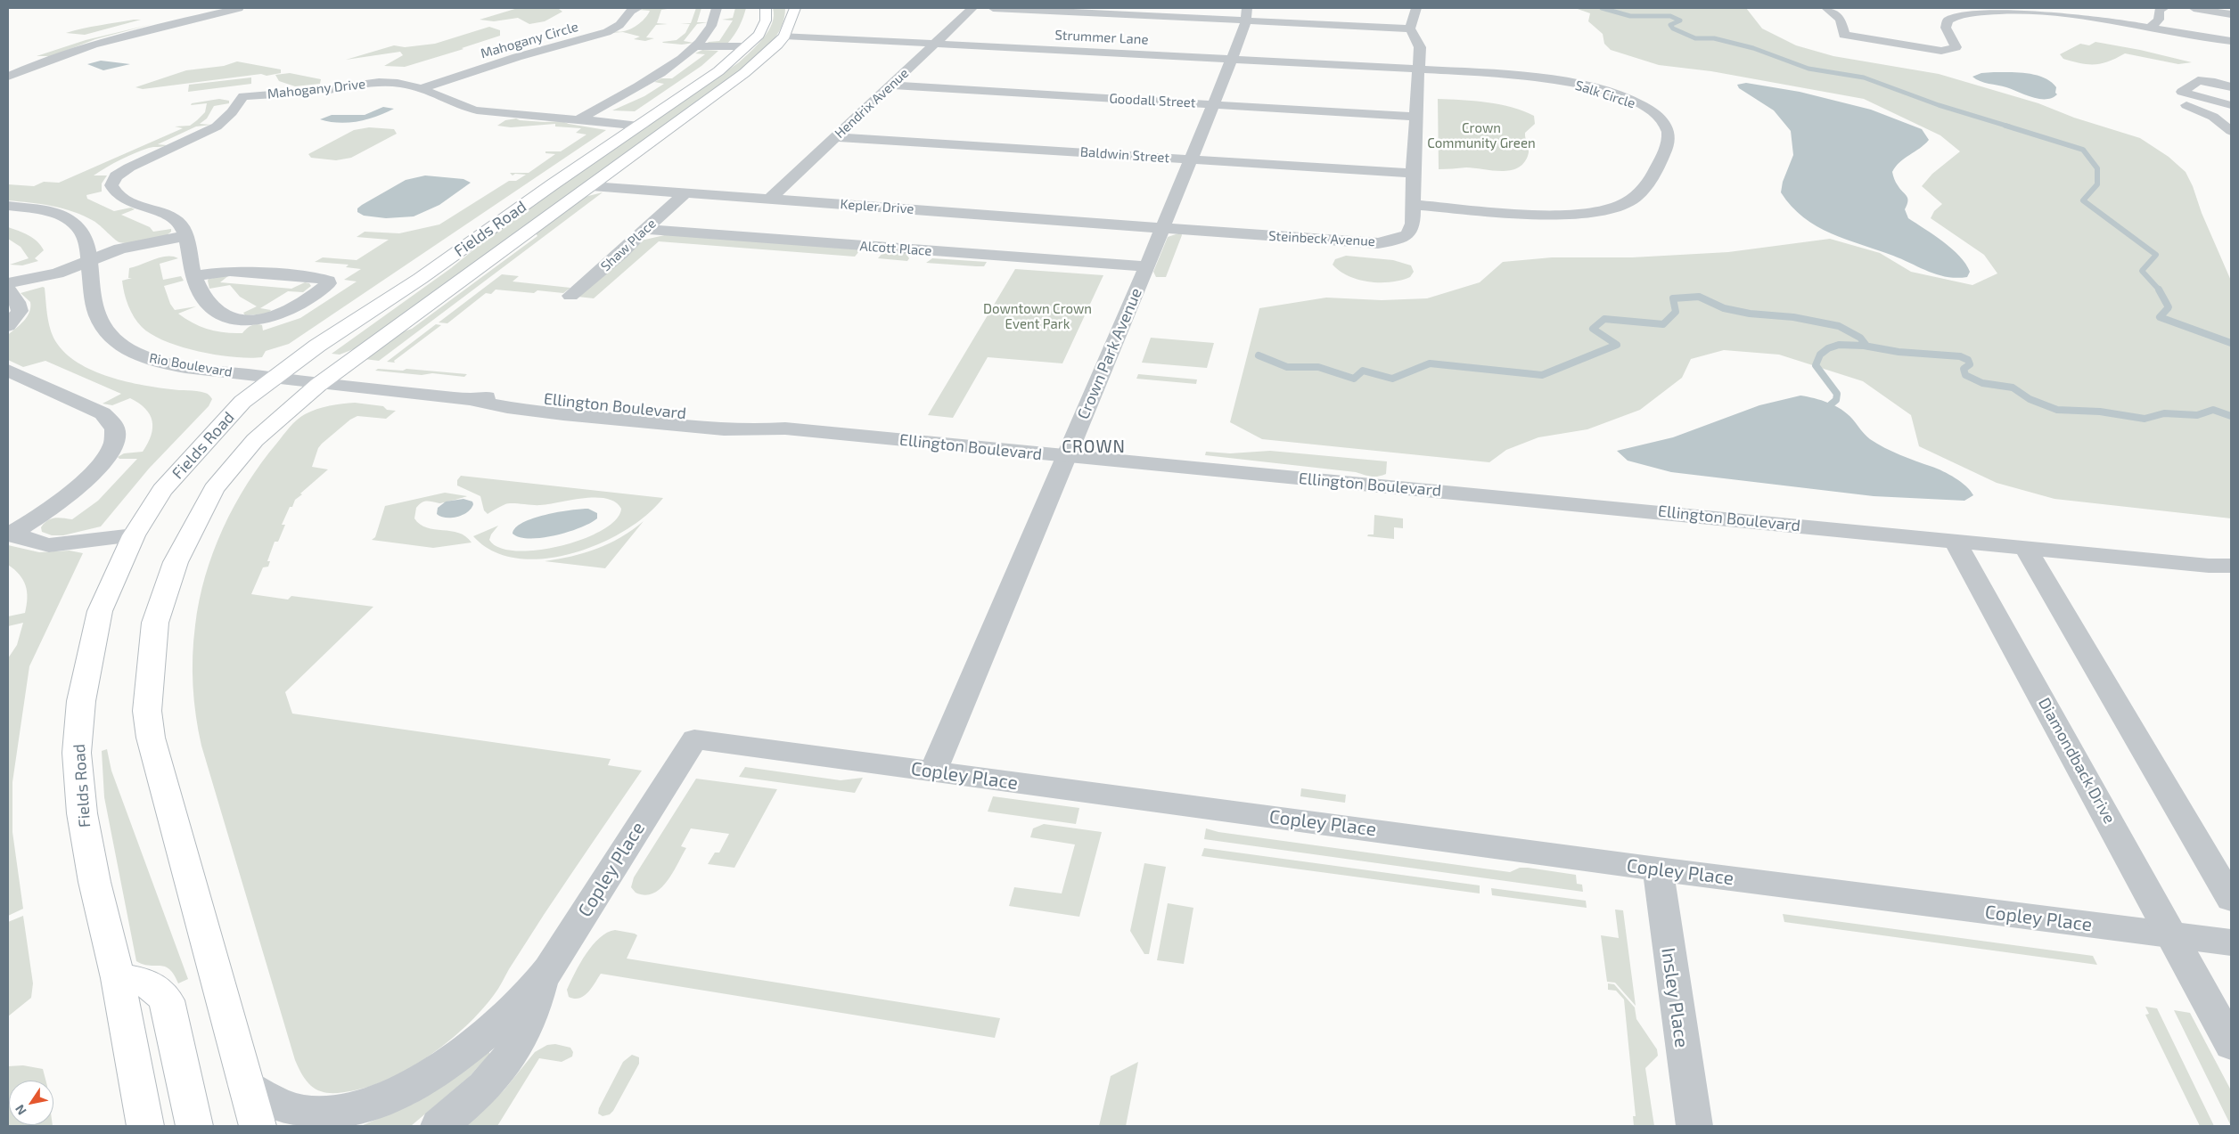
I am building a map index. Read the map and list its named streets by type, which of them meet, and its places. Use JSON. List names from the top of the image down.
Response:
{
  "streets": {
    "main road": ["Fields Road"],
    "street": [
      "Strummer Lane",
      "Mahogany Circle",
      "Mahogany Drive",
      "Salk Circle",
      "Goodall Street",
      "Hendrix Avenue",
      "Baldwin Street",
      "Kepler Drive",
      "Steinbeck Avenue",
      "Shaw Place",
      "Alcott Place",
      "Crown Park Avenue",
      "Rio Boulevard",
      "Ellington Boulevard",
      "Diamondback Drive",
      "Copley Place",
      "Insley Place"
    ]
  },
  "crossings": [
    ["Strummer Lane", "Salk Circle"],
    ["Strummer Lane", "Hendrix Avenue"],
    ["Strummer Lane", "Fields Road"],
    ["Strummer Lane", "Steinbeck Avenue"],
    ["Strummer Lane", "Crown Park Avenue"],
    ["Mahogany Circle", "Mahogany Drive"],
    ["Mahogany Drive", "Fields Road"],
    ["Salk Circle", "Steinbeck Avenue"],
    ["Goodall Street", "Hendrix Avenue"],
    ["Goodall Street", "Steinbeck Avenue"],
    ["Goodall Street", "Crown Park Avenue"],
    ["Hendrix Avenue", "Baldwin Street"],
    ["Hendrix Avenue", "Kepler Drive"],
    ["Baldwin Street", "Steinbeck Avenue"],
    ["Baldwin Street", "Crown Park Avenue"],
    ["Kepler Drive", "Fields Road"],
    ["Kepler Drive", "Steinbeck Avenue"],
    ["Kepler Drive", "Shaw Place"],
    ["Kepler Drive", "Crown Park Avenue"],
    ["Fields Road", "Rio Boulevard"],
    ["Fields Road", "Ellington Boulevard"],
    ["Fields Road", "Copley Place"],
    ["Steinbeck Avenue", "Crown Park Avenue"],
    ["Shaw Place", "Alcott Place"],
    ["Alcott Place", "Crown Park Avenue"],
    ["Crown Park Avenue", "Ellington Boulevard"],
    ["Crown Park Avenue", "Copley Place"],
    ["Rio Boulevard", "Ellington Boulevard"],
    ["Ellington Boulevard", "Diamondback Drive"],
    ["Diamondback Drive", "Copley Place"],
    ["Copley Place", "Insley Place"]
  ],
  "districts": ["CROWN"],
  "parks": ["Crown Community Green", "Downtown Crown Event Park"],
  "north": "bottom left"
}
